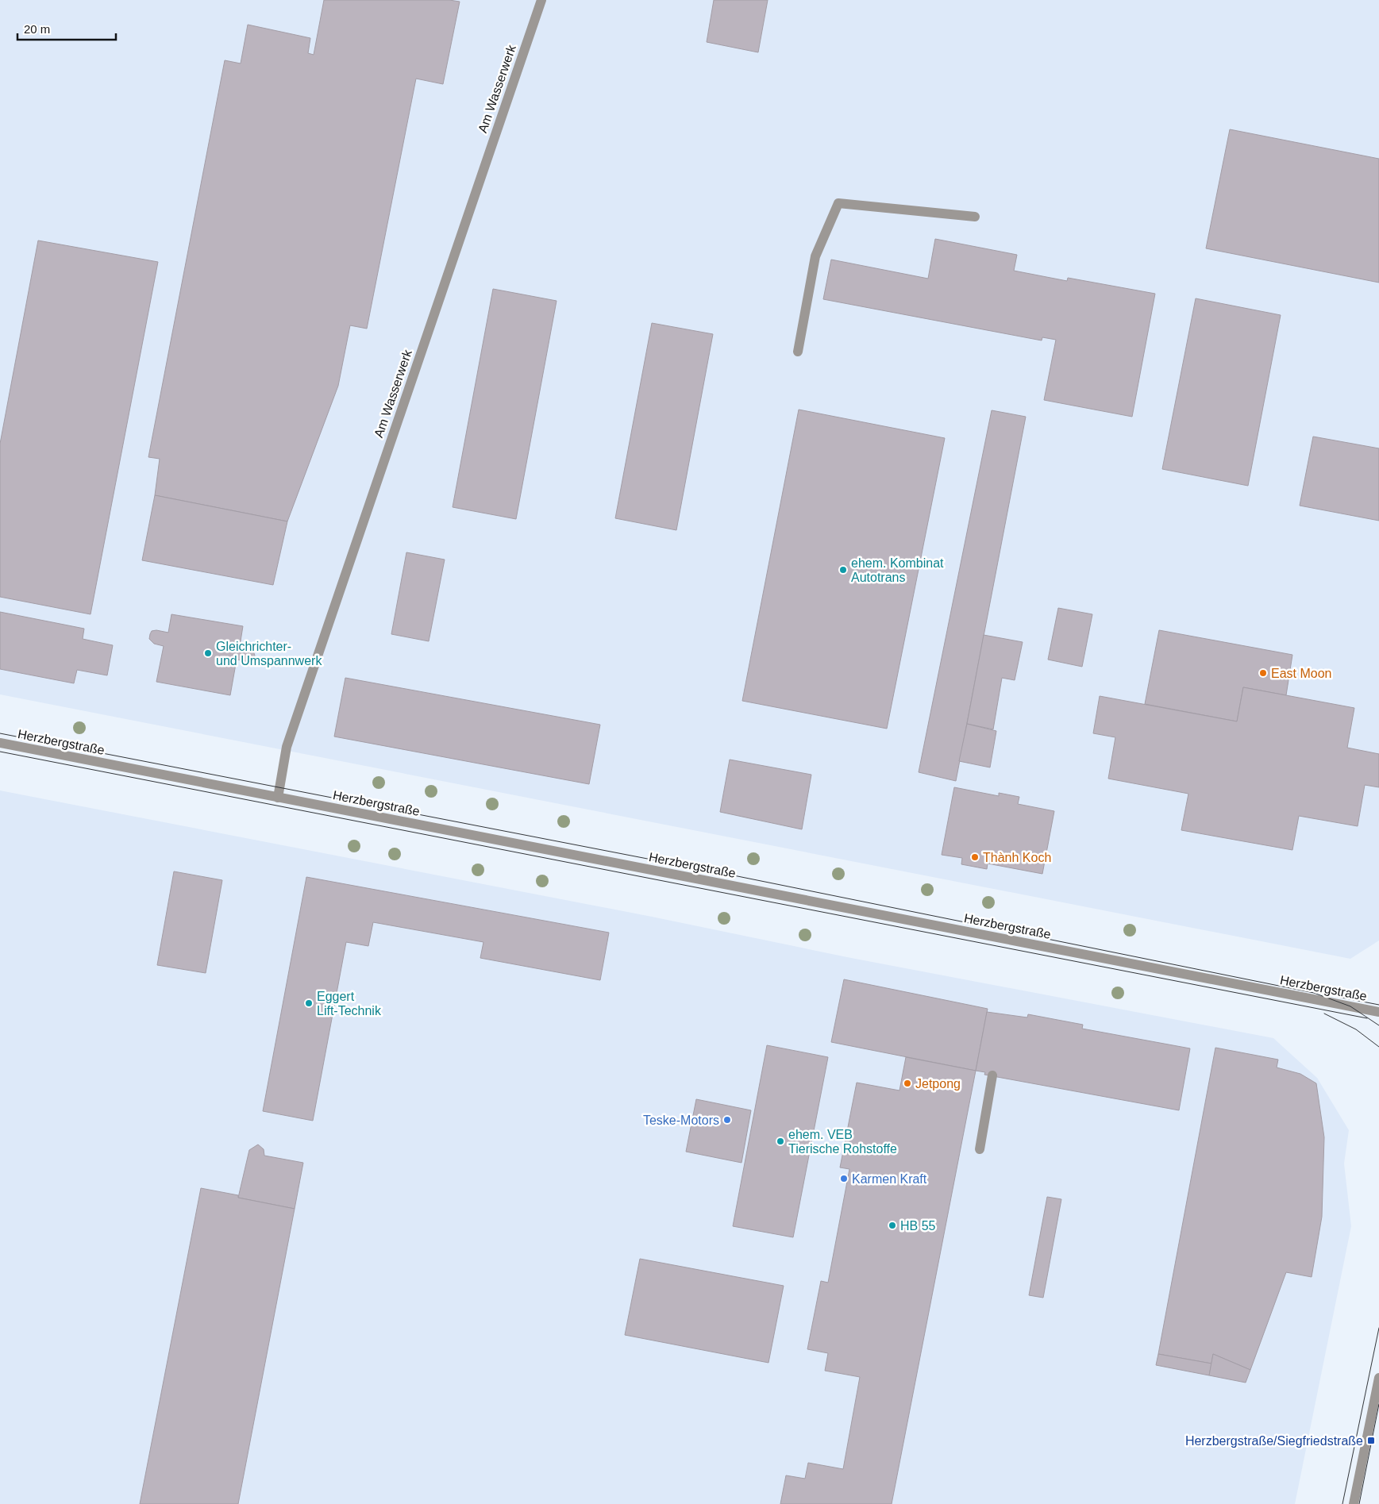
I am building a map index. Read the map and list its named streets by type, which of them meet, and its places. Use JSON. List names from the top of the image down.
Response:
{
  "streets": {
    "street": ["Am Wasserwerk", "Herzbergstraße"]
  },
  "crossings": [
    ["Am Wasserwerk", "Herzbergstraße"]
  ],
  "places": {
    "other": [
      "ehem. Kombinat Autotrans",
      "Gleichrichter- und Umspannwerk",
      "East Moon",
      "Thành Koch",
      "Eggert Lift-Technik",
      "Jetpong",
      "Teske-Motors",
      "ehem. VEB Tierische Rohstoffe",
      "Karmen Kraft",
      "HB 55"
    ],
    "transit": ["Herzbergstraße/Siegfriedstraße"]
  },
  "scale_bar": "20 m"
}
